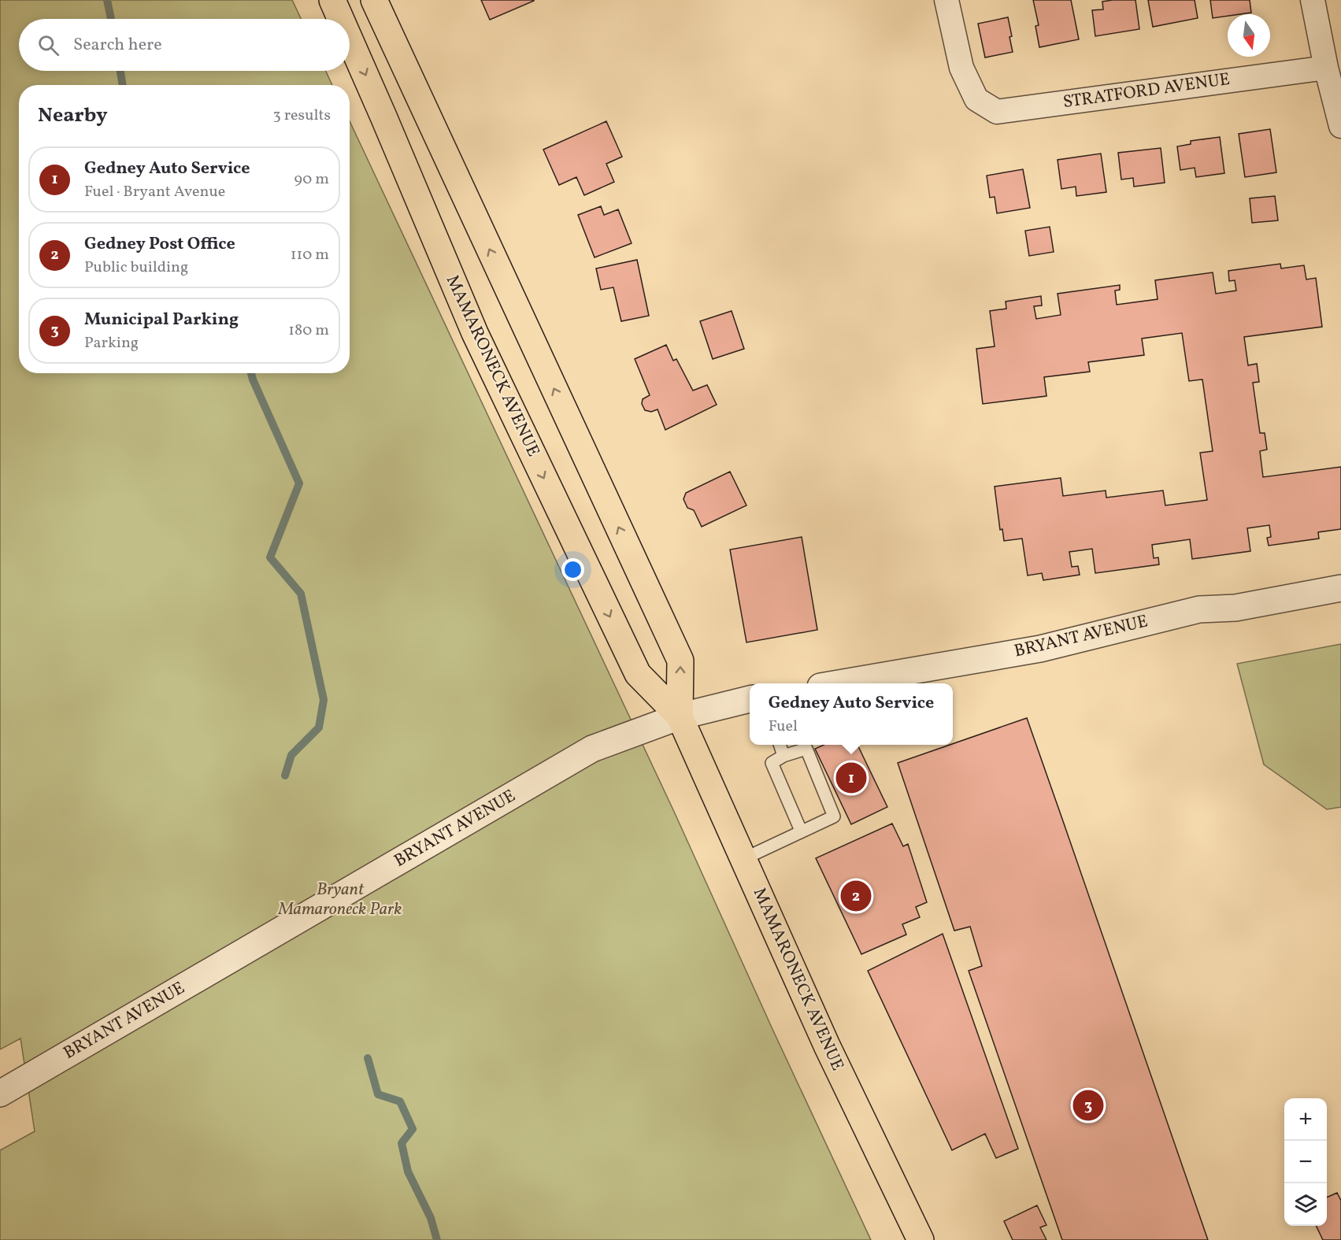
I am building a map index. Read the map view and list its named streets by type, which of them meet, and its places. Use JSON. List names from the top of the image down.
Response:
{
  "streets": {
    "main road": ["MAMARONECK AVENUE"],
    "street": ["STRATFORD AVENUE", "BRYANT AVENUE"]
  },
  "crossings": [
    ["MAMARONECK AVENUE", "BRYANT AVENUE"]
  ],
  "parks": ["Bryant Mamaroneck Park"],
  "north": "bottom",
  "page": {
    "search": "Search here",
    "heading": ["Nearby", "3 results"],
    "list": [
      {
        "mark": "1",
        "name": "Gedney Auto Service",
        "note": "Fuel · Bryant Avenue",
        "value": "90 m"
      },
      {
        "mark": "2",
        "name": "Gedney Post Office",
        "note": "Public building",
        "value": "110 m"
      },
      {
        "mark": "3",
        "name": "Municipal Parking",
        "note": "Parking",
        "value": "180 m"
      }
    ],
    "popup": ["Gedney Auto Service", "Fuel"],
    "pins": ["1", "2", "3"],
    "map_buttons": ["+", "−"]
  }
}
